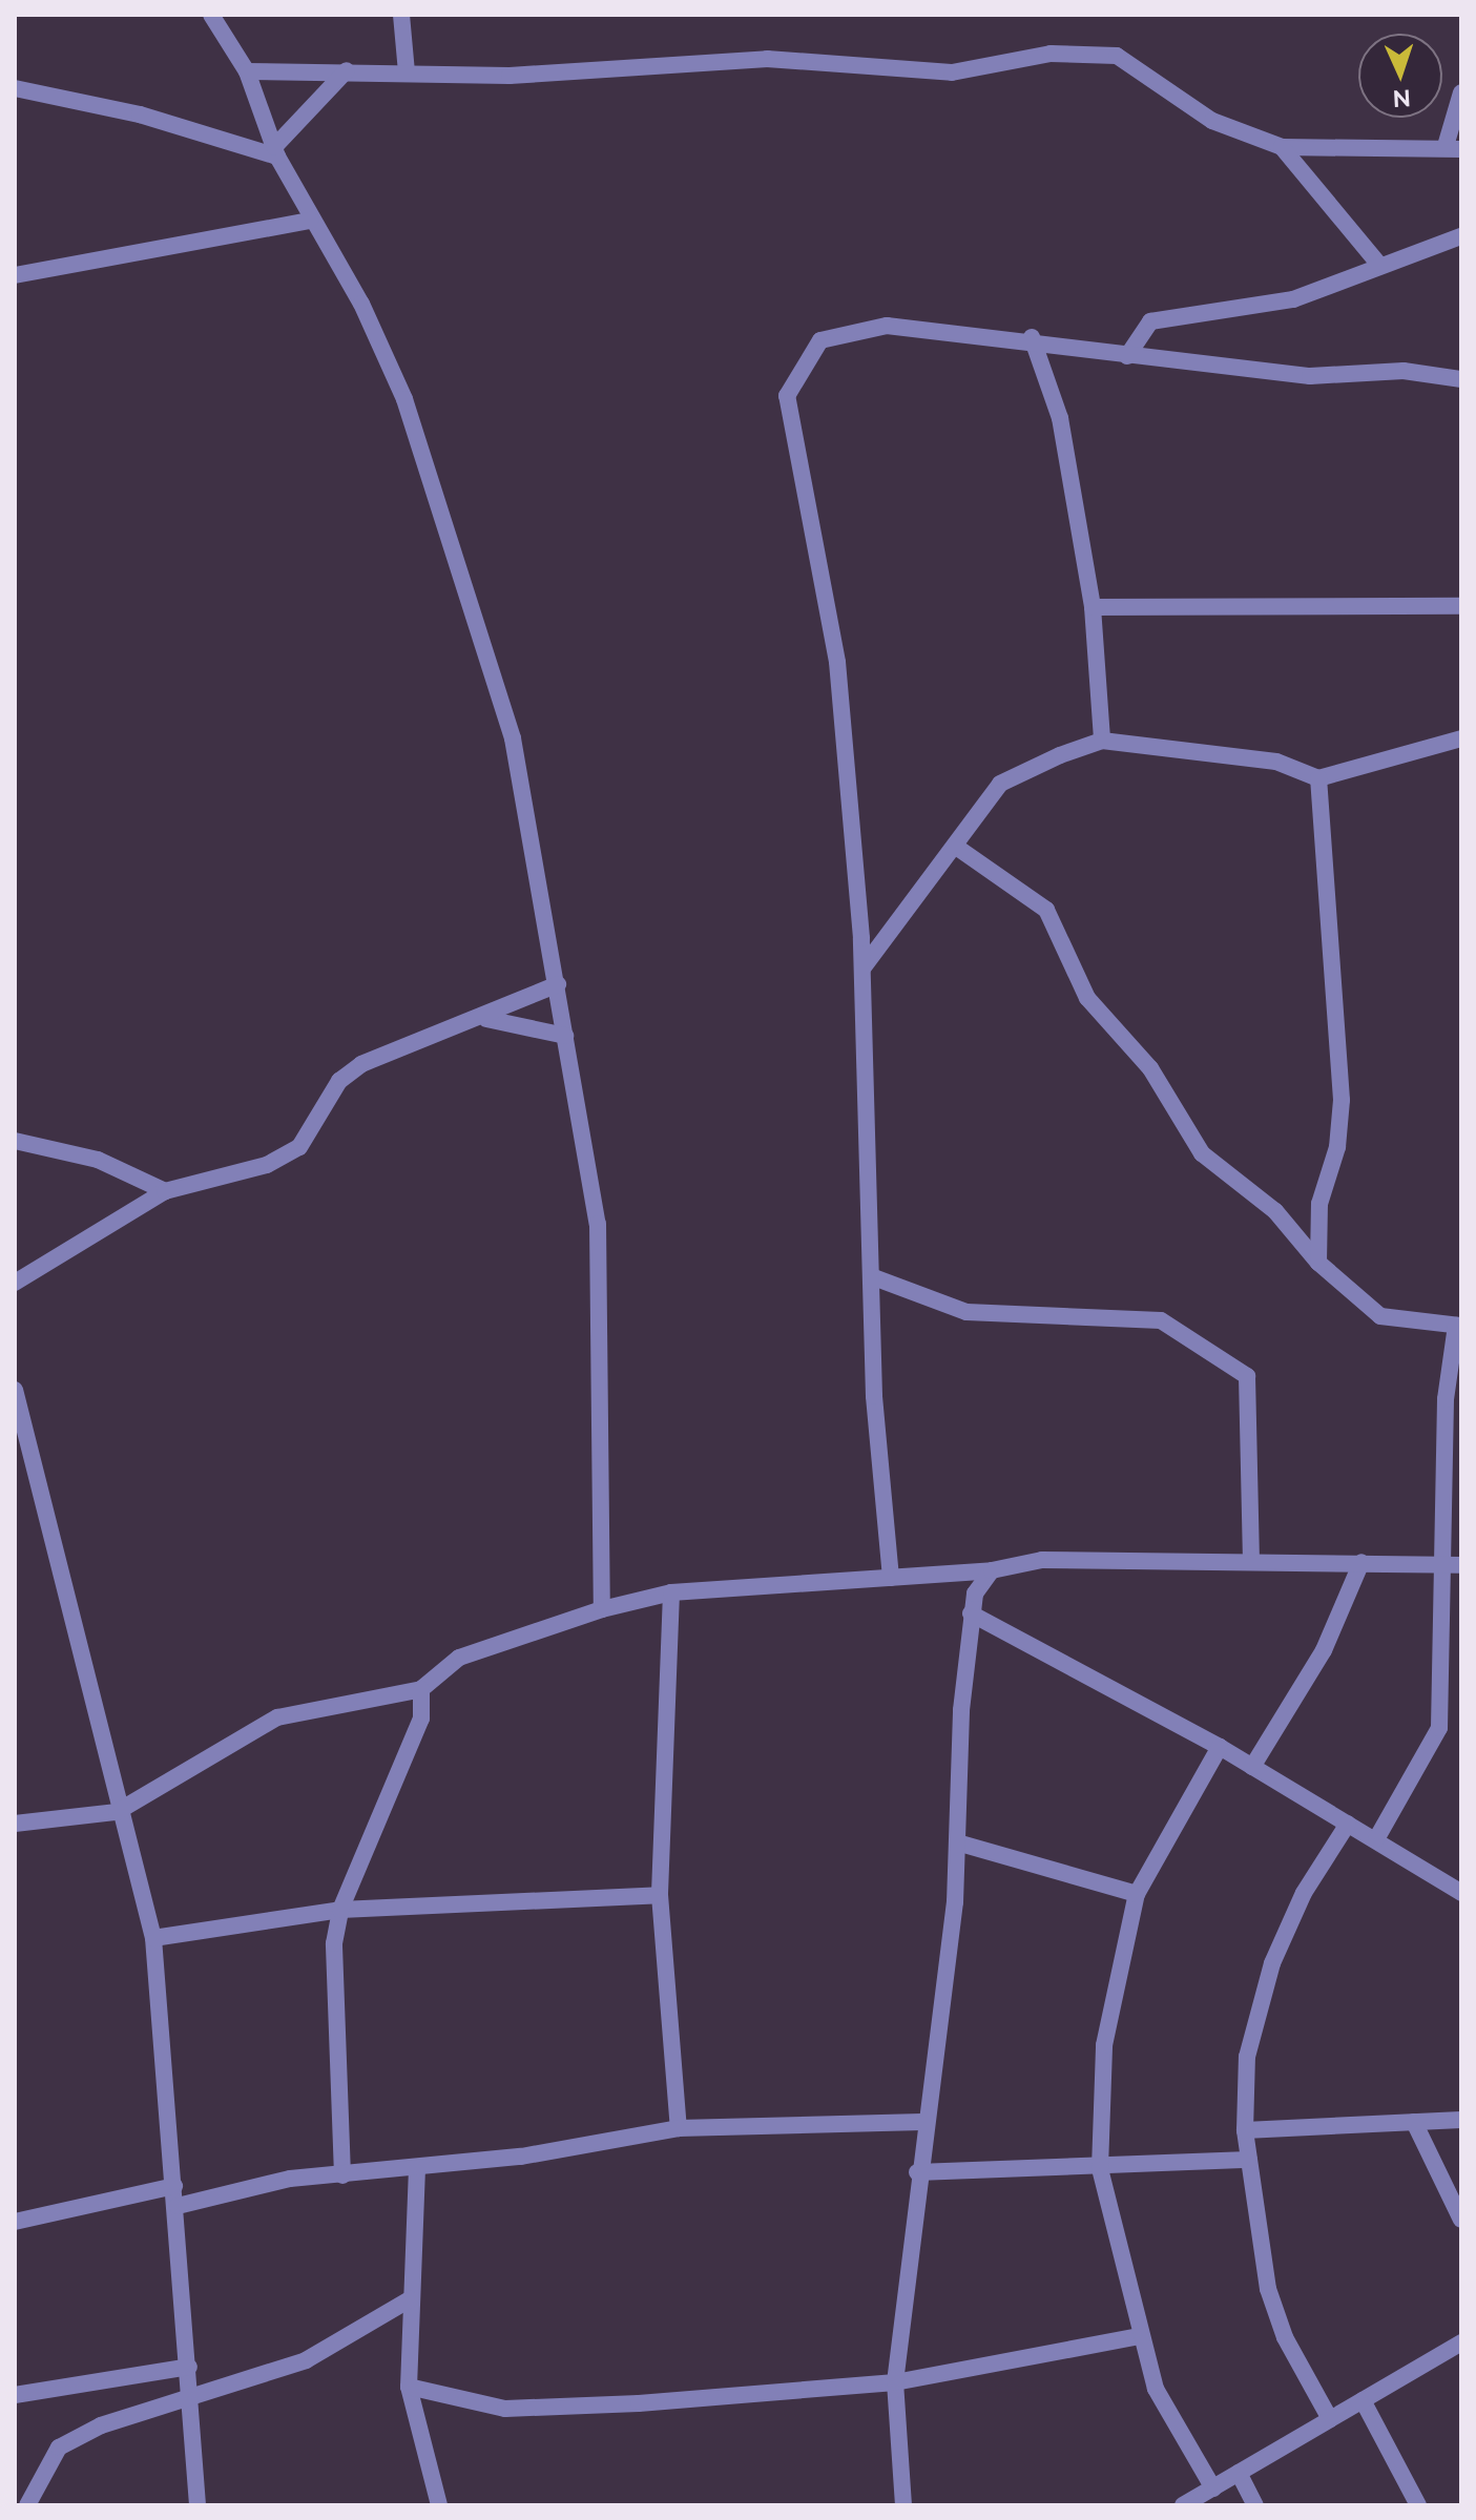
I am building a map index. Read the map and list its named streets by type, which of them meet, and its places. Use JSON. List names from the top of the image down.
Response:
{
  "north": "bottom"
}
